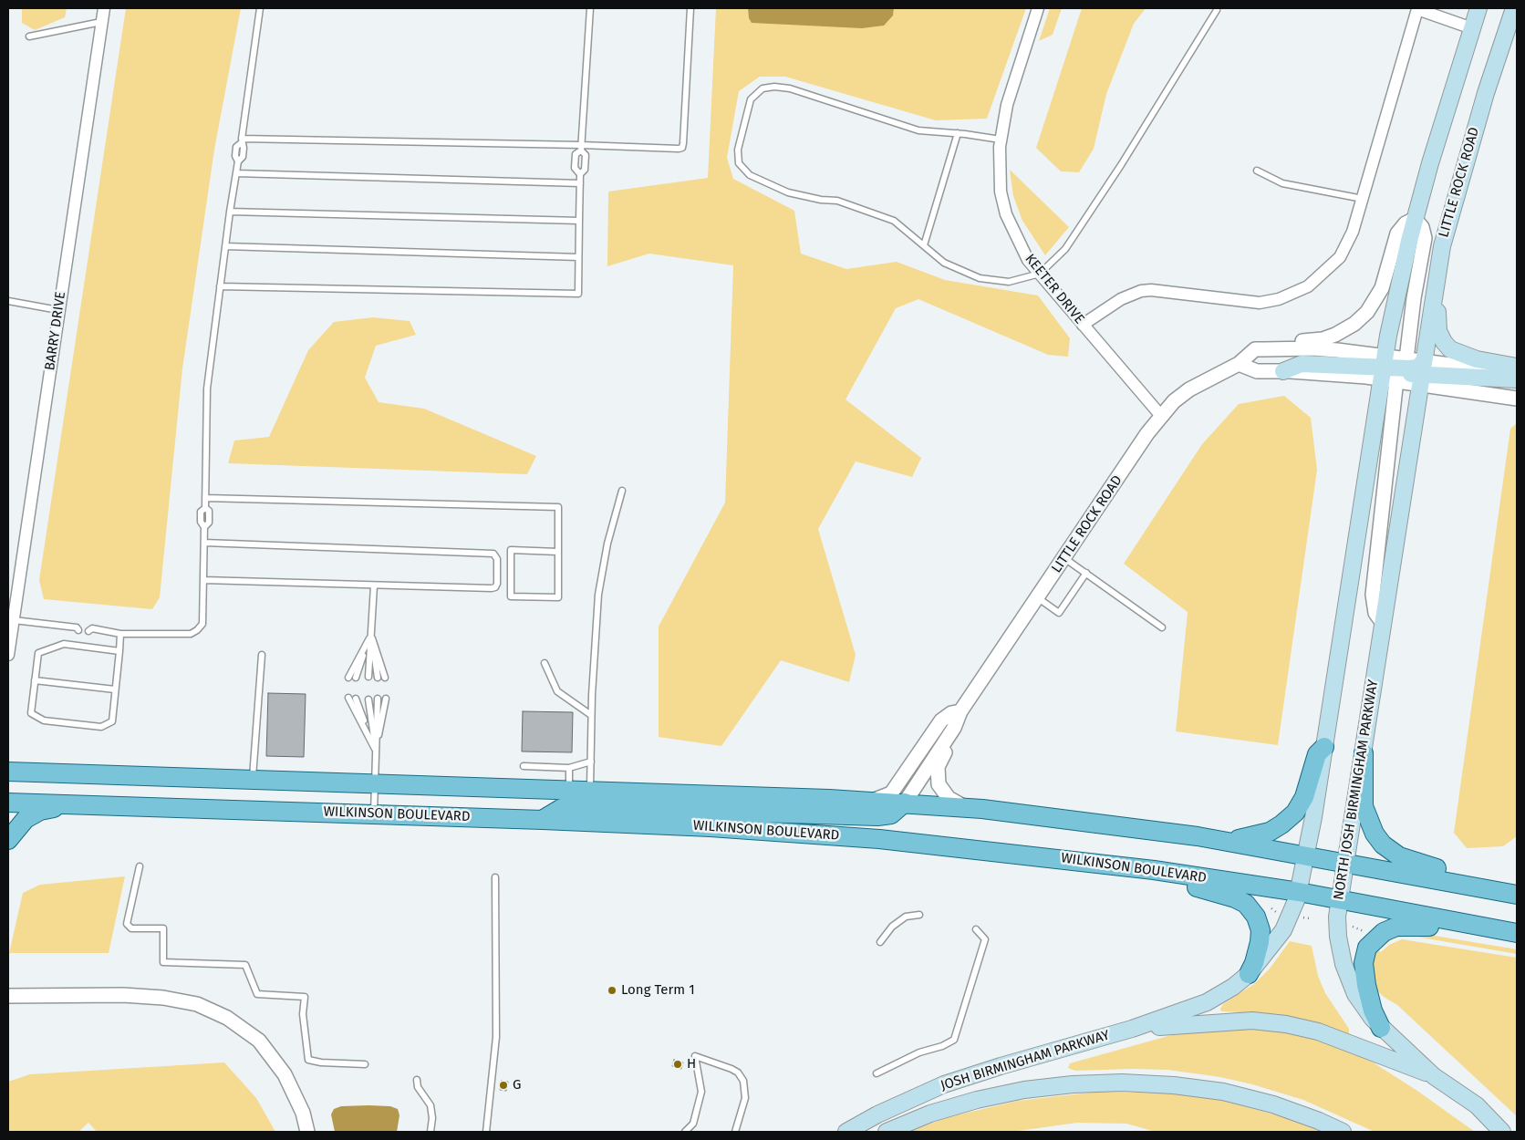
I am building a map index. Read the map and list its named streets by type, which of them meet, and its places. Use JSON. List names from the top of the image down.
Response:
{
  "streets": {
    "main road": [
      "LITTLE ROCK ROAD",
      "NORTH JOSH BIRMINGHAM PARKWAY",
      "WILKINSON BOULEVARD",
      "JOSH BIRMINGHAM PARKWAY"
    ],
    "street": ["KEETER DRIVE", "BARRY DRIVE"]
  },
  "crossings": [
    ["LITTLE ROCK ROAD", "KEETER DRIVE"],
    ["LITTLE ROCK ROAD", "NORTH JOSH BIRMINGHAM PARKWAY"],
    ["NORTH JOSH BIRMINGHAM PARKWAY", "WILKINSON BOULEVARD"]
  ],
  "places": ["Long Term 1", "H", "G"]
}
